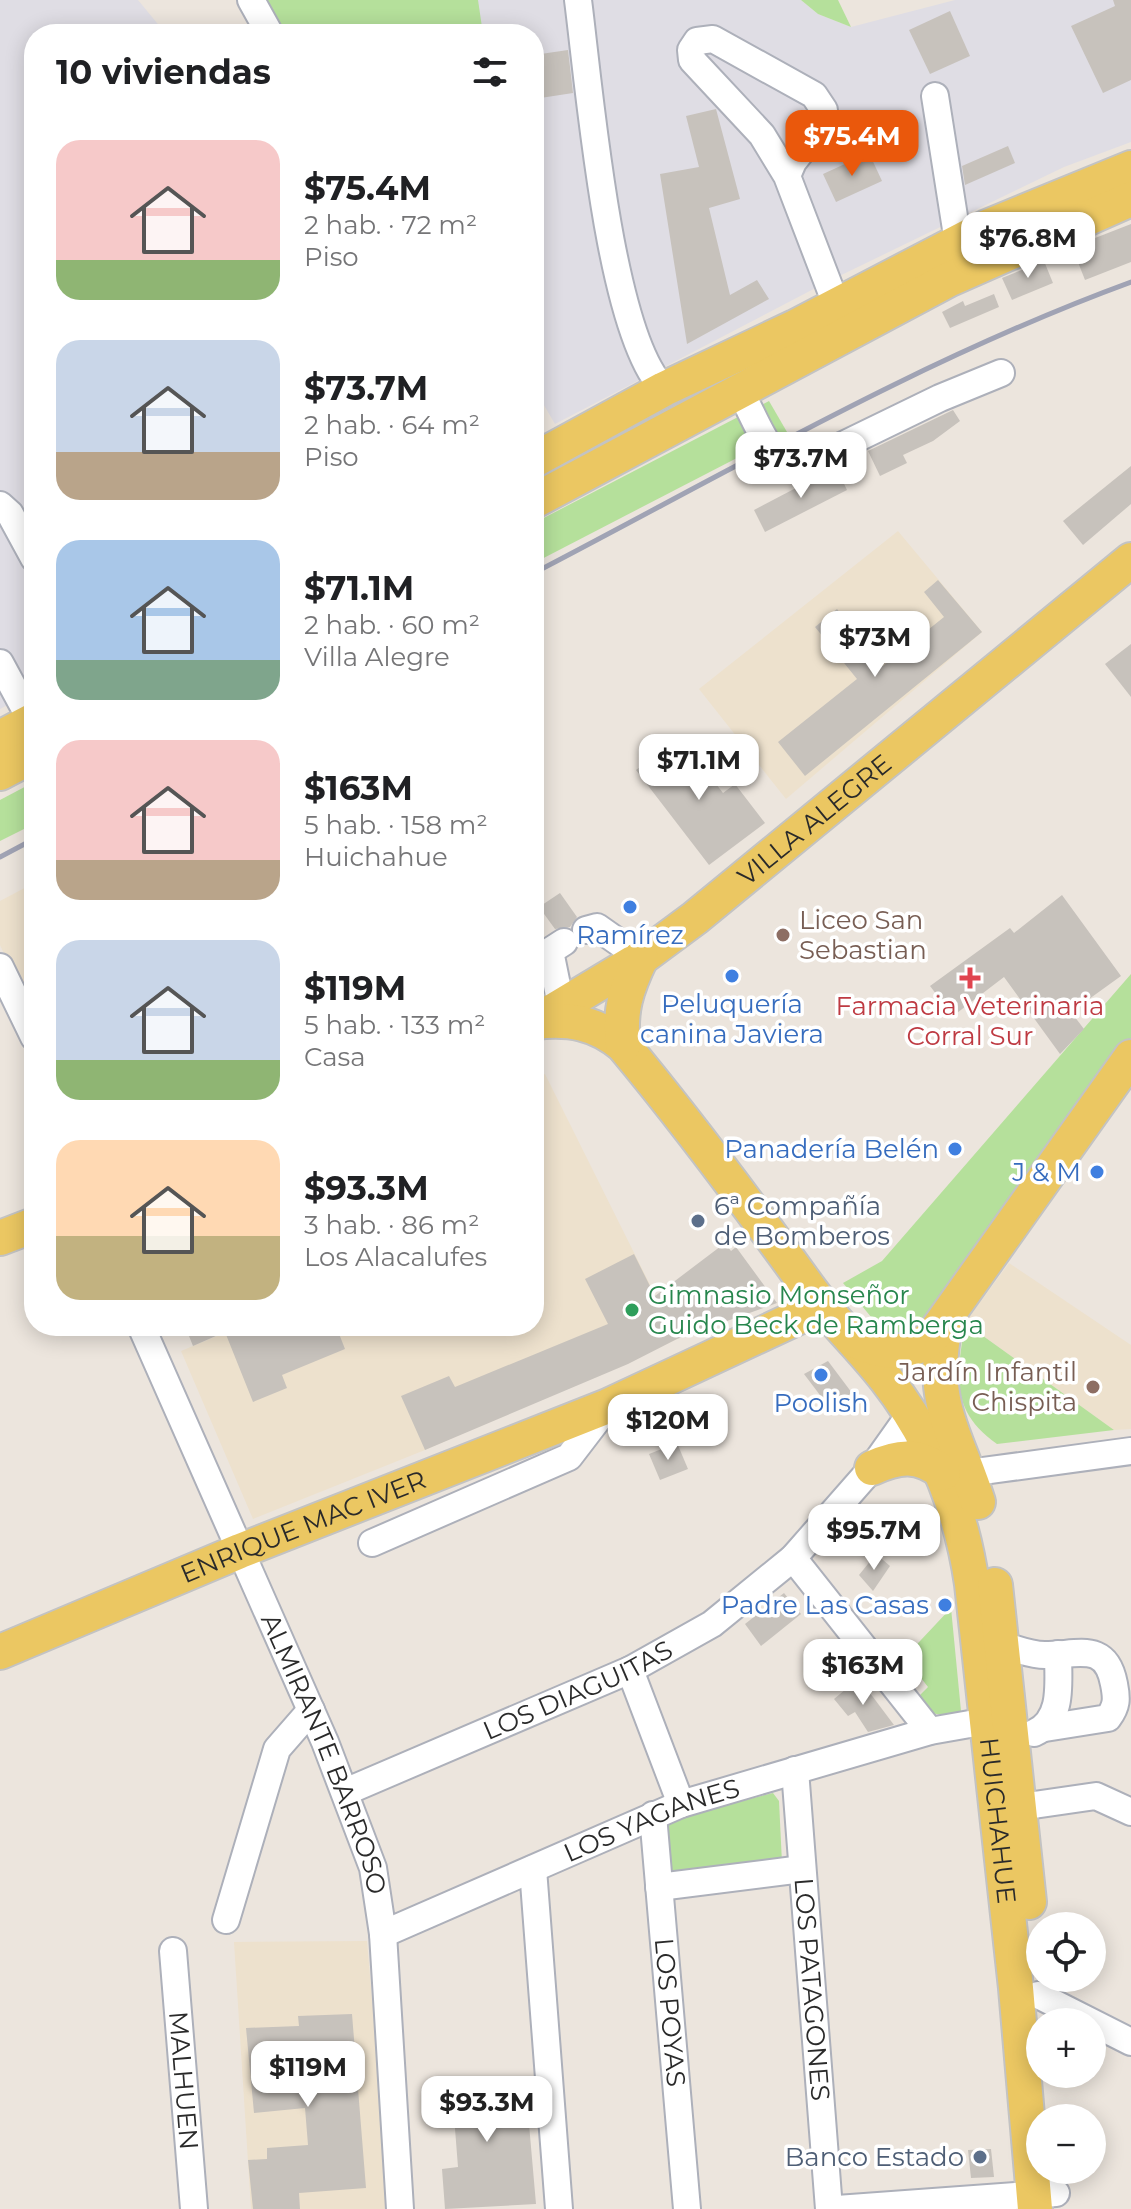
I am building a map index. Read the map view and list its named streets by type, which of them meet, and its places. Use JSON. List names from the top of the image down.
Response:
{
  "streets": {
    "main road": ["VILLA ALEGRE", "ENRIQUE MAC IVER", "HUICHAHUE"],
    "street": [
      "LOS DIAGUITAS",
      "ALMIRANTE BARROSO",
      "LOS YAGANES",
      "LOS PATAGONES",
      "LOS POYAS",
      "MALHUEN"
    ]
  },
  "crossings": [
    ["ENRIQUE MAC IVER", "ALMIRANTE BARROSO"],
    ["ENRIQUE MAC IVER", "HUICHAHUE"],
    ["LOS DIAGUITAS", "ALMIRANTE BARROSO"],
    ["LOS DIAGUITAS", "HUICHAHUE"],
    ["ALMIRANTE BARROSO", "LOS YAGANES"],
    ["LOS YAGANES", "HUICHAHUE"],
    ["LOS YAGANES", "LOS PATAGONES"],
    ["LOS YAGANES", "LOS POYAS"]
  ],
  "places": {
    "other": [
      "Ramírez",
      "Liceo San Sebastian",
      "Peluquería canina Javiera",
      "Panadería Belén",
      "J & M",
      "6ª Compañía de Bomberos",
      "Gimnasio Monseñor Guido Beck de Ramberga",
      "Poolish",
      "Jardín Infantil Chispita",
      "Padre Las Casas",
      "Banco Estado"
    ],
    "health": ["Farmacia Veterinaria Corral Sur"]
  },
  "page": {
    "heading": "10 viviendas",
    "price": [
      "$75.4M",
      "$76.8M",
      "$73.7M",
      "$73M",
      "$71.1M",
      "$120M",
      "$95.7M",
      "$163M",
      "$119M",
      "$93.3M"
    ],
    "list": [
      {
        "name": "$75.4M",
        "note": "2 hab. · 72 m² · Piso"
      },
      {
        "name": "$73.7M",
        "note": "2 hab. · 64 m² · Piso"
      },
      {
        "name": "$71.1M",
        "note": "2 hab. · 60 m² · Villa Alegre"
      },
      {
        "name": "$163M",
        "note": "5 hab. · 158 m² · Huichahue"
      },
      {
        "name": "$119M",
        "note": "5 hab. · 133 m² · Casa"
      },
      {
        "name": "$93.3M",
        "note": "3 hab. · 86 m² · Los Alacalufes"
      }
    ],
    "map_buttons": ["+", "−"]
  }
}
